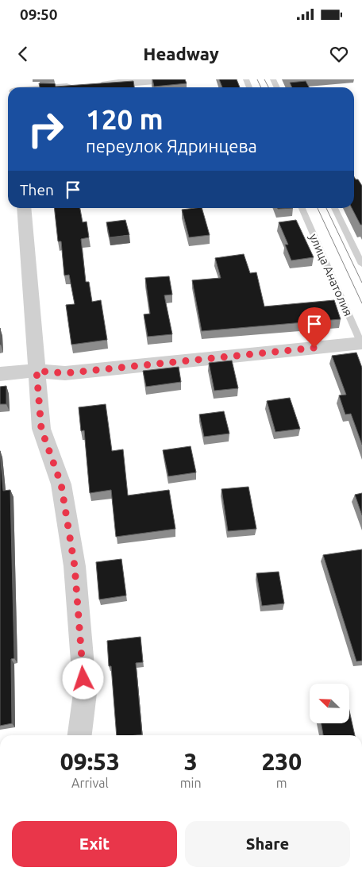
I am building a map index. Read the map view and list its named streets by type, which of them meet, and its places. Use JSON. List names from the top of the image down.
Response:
{
  "streets": {
    "lane": ["улица Анатолия"]
  },
  "north": "top left",
  "page": {
    "status": "09:50",
    "header": "Headway",
    "turn": ["120 m", "переулок Ядринцева"],
    "then": "Then",
    "eta": [
      "09:53",
      "Arrival",
      "3",
      "min",
      "230",
      "m"
    ],
    "buttons": ["Exit", "Share"]
  }
}
